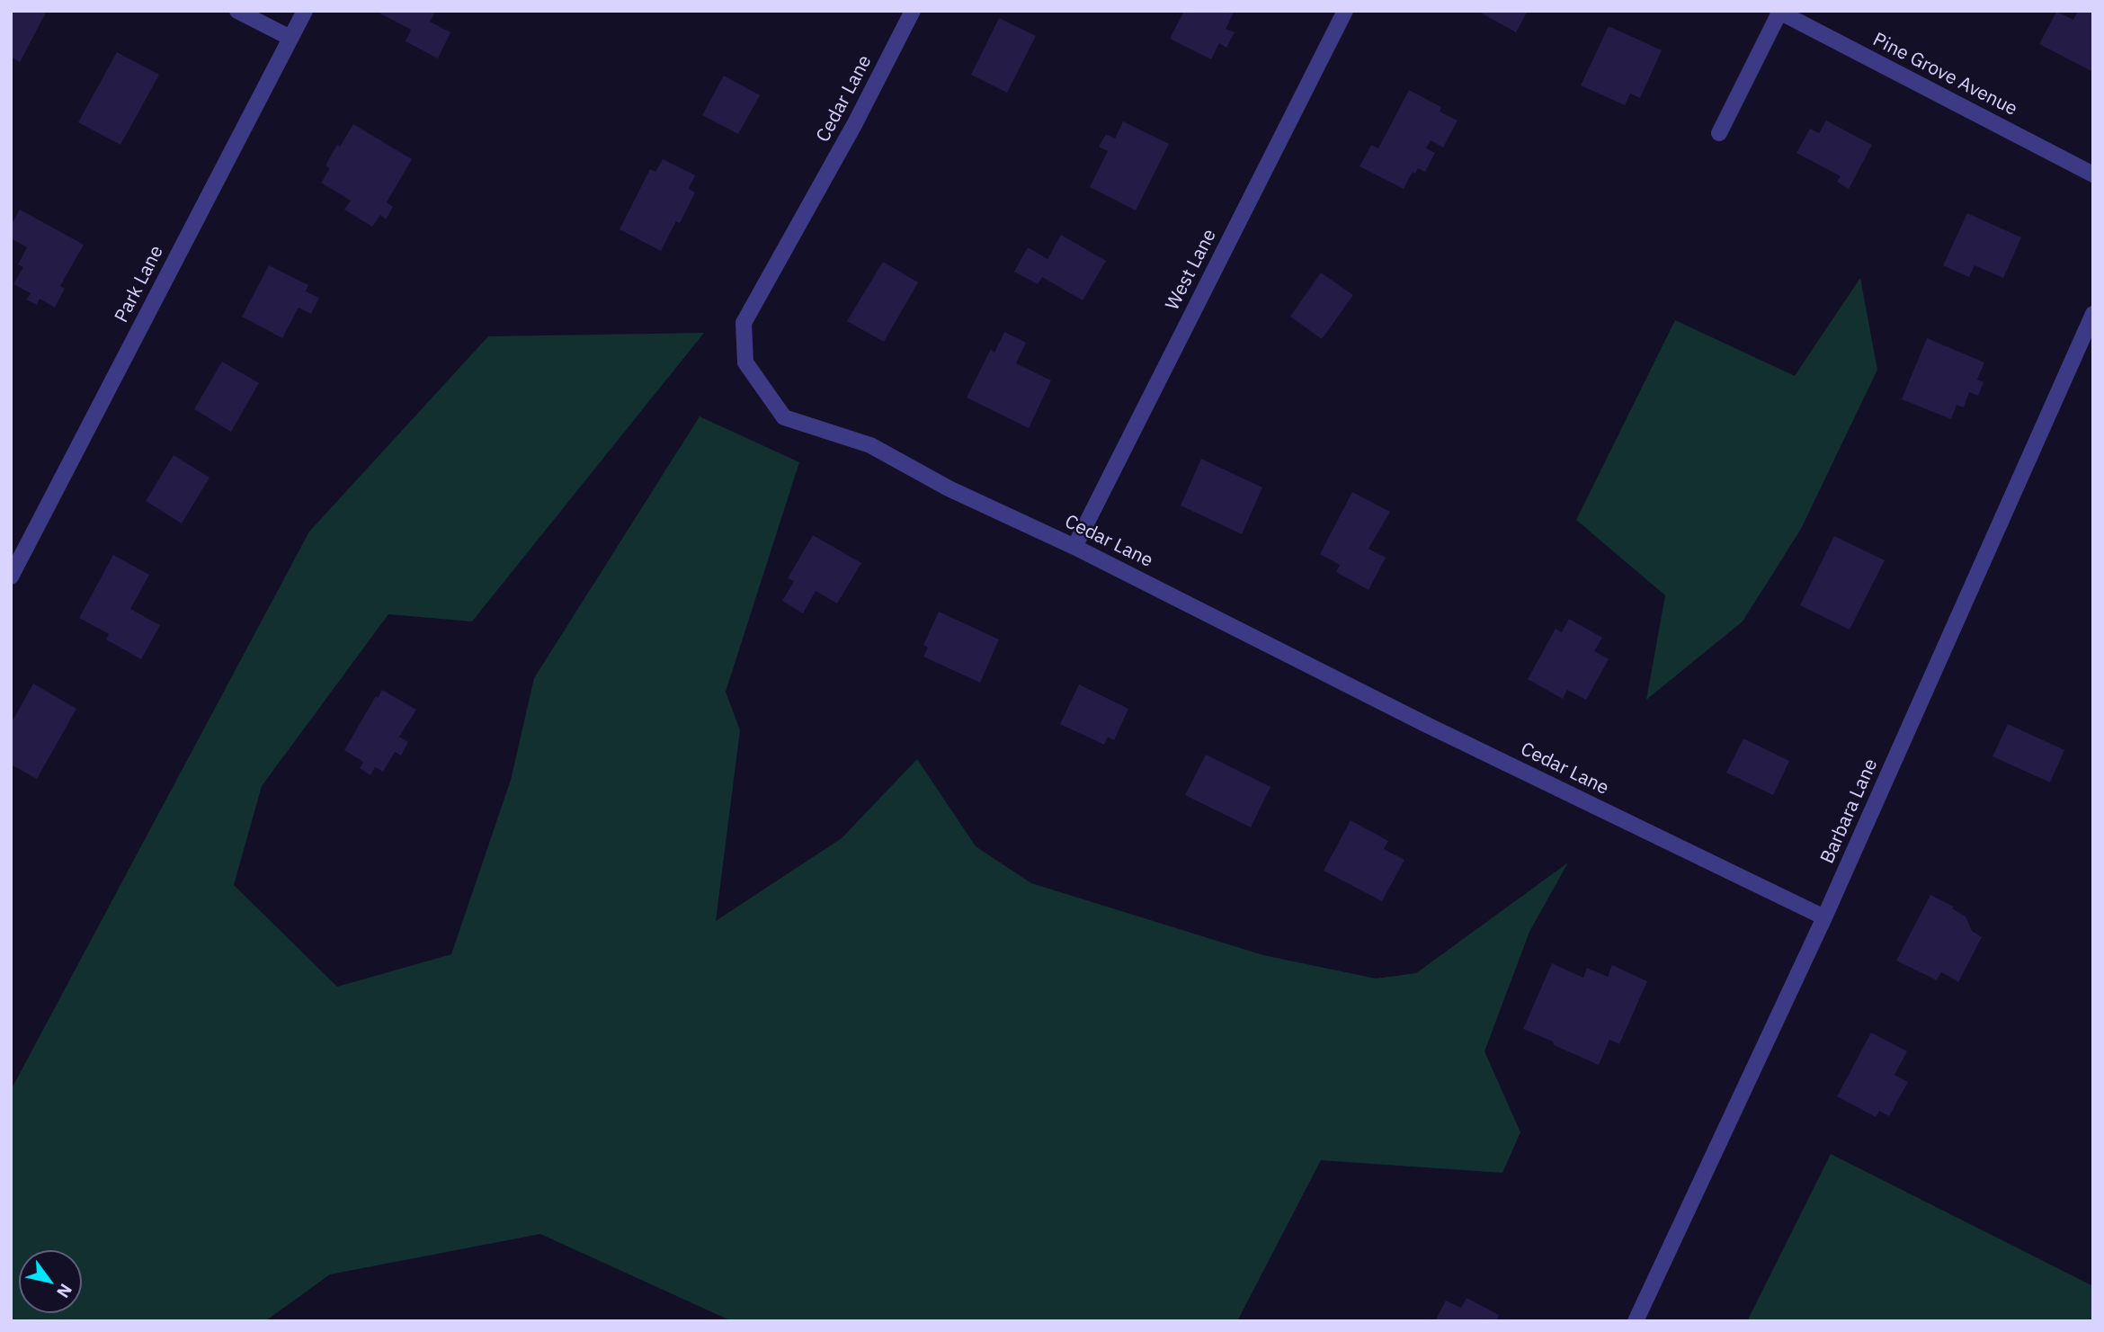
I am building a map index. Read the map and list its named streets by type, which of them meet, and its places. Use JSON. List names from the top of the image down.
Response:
{
  "streets": {
    "street": [
      "Pine Grove Avenue",
      "Cedar Lane",
      "West Lane",
      "Park Lane",
      "Barbara Lane"
    ]
  },
  "crossings": [
    ["Cedar Lane", "West Lane"],
    ["Cedar Lane", "Barbara Lane"]
  ],
  "north": "bottom right"
}
